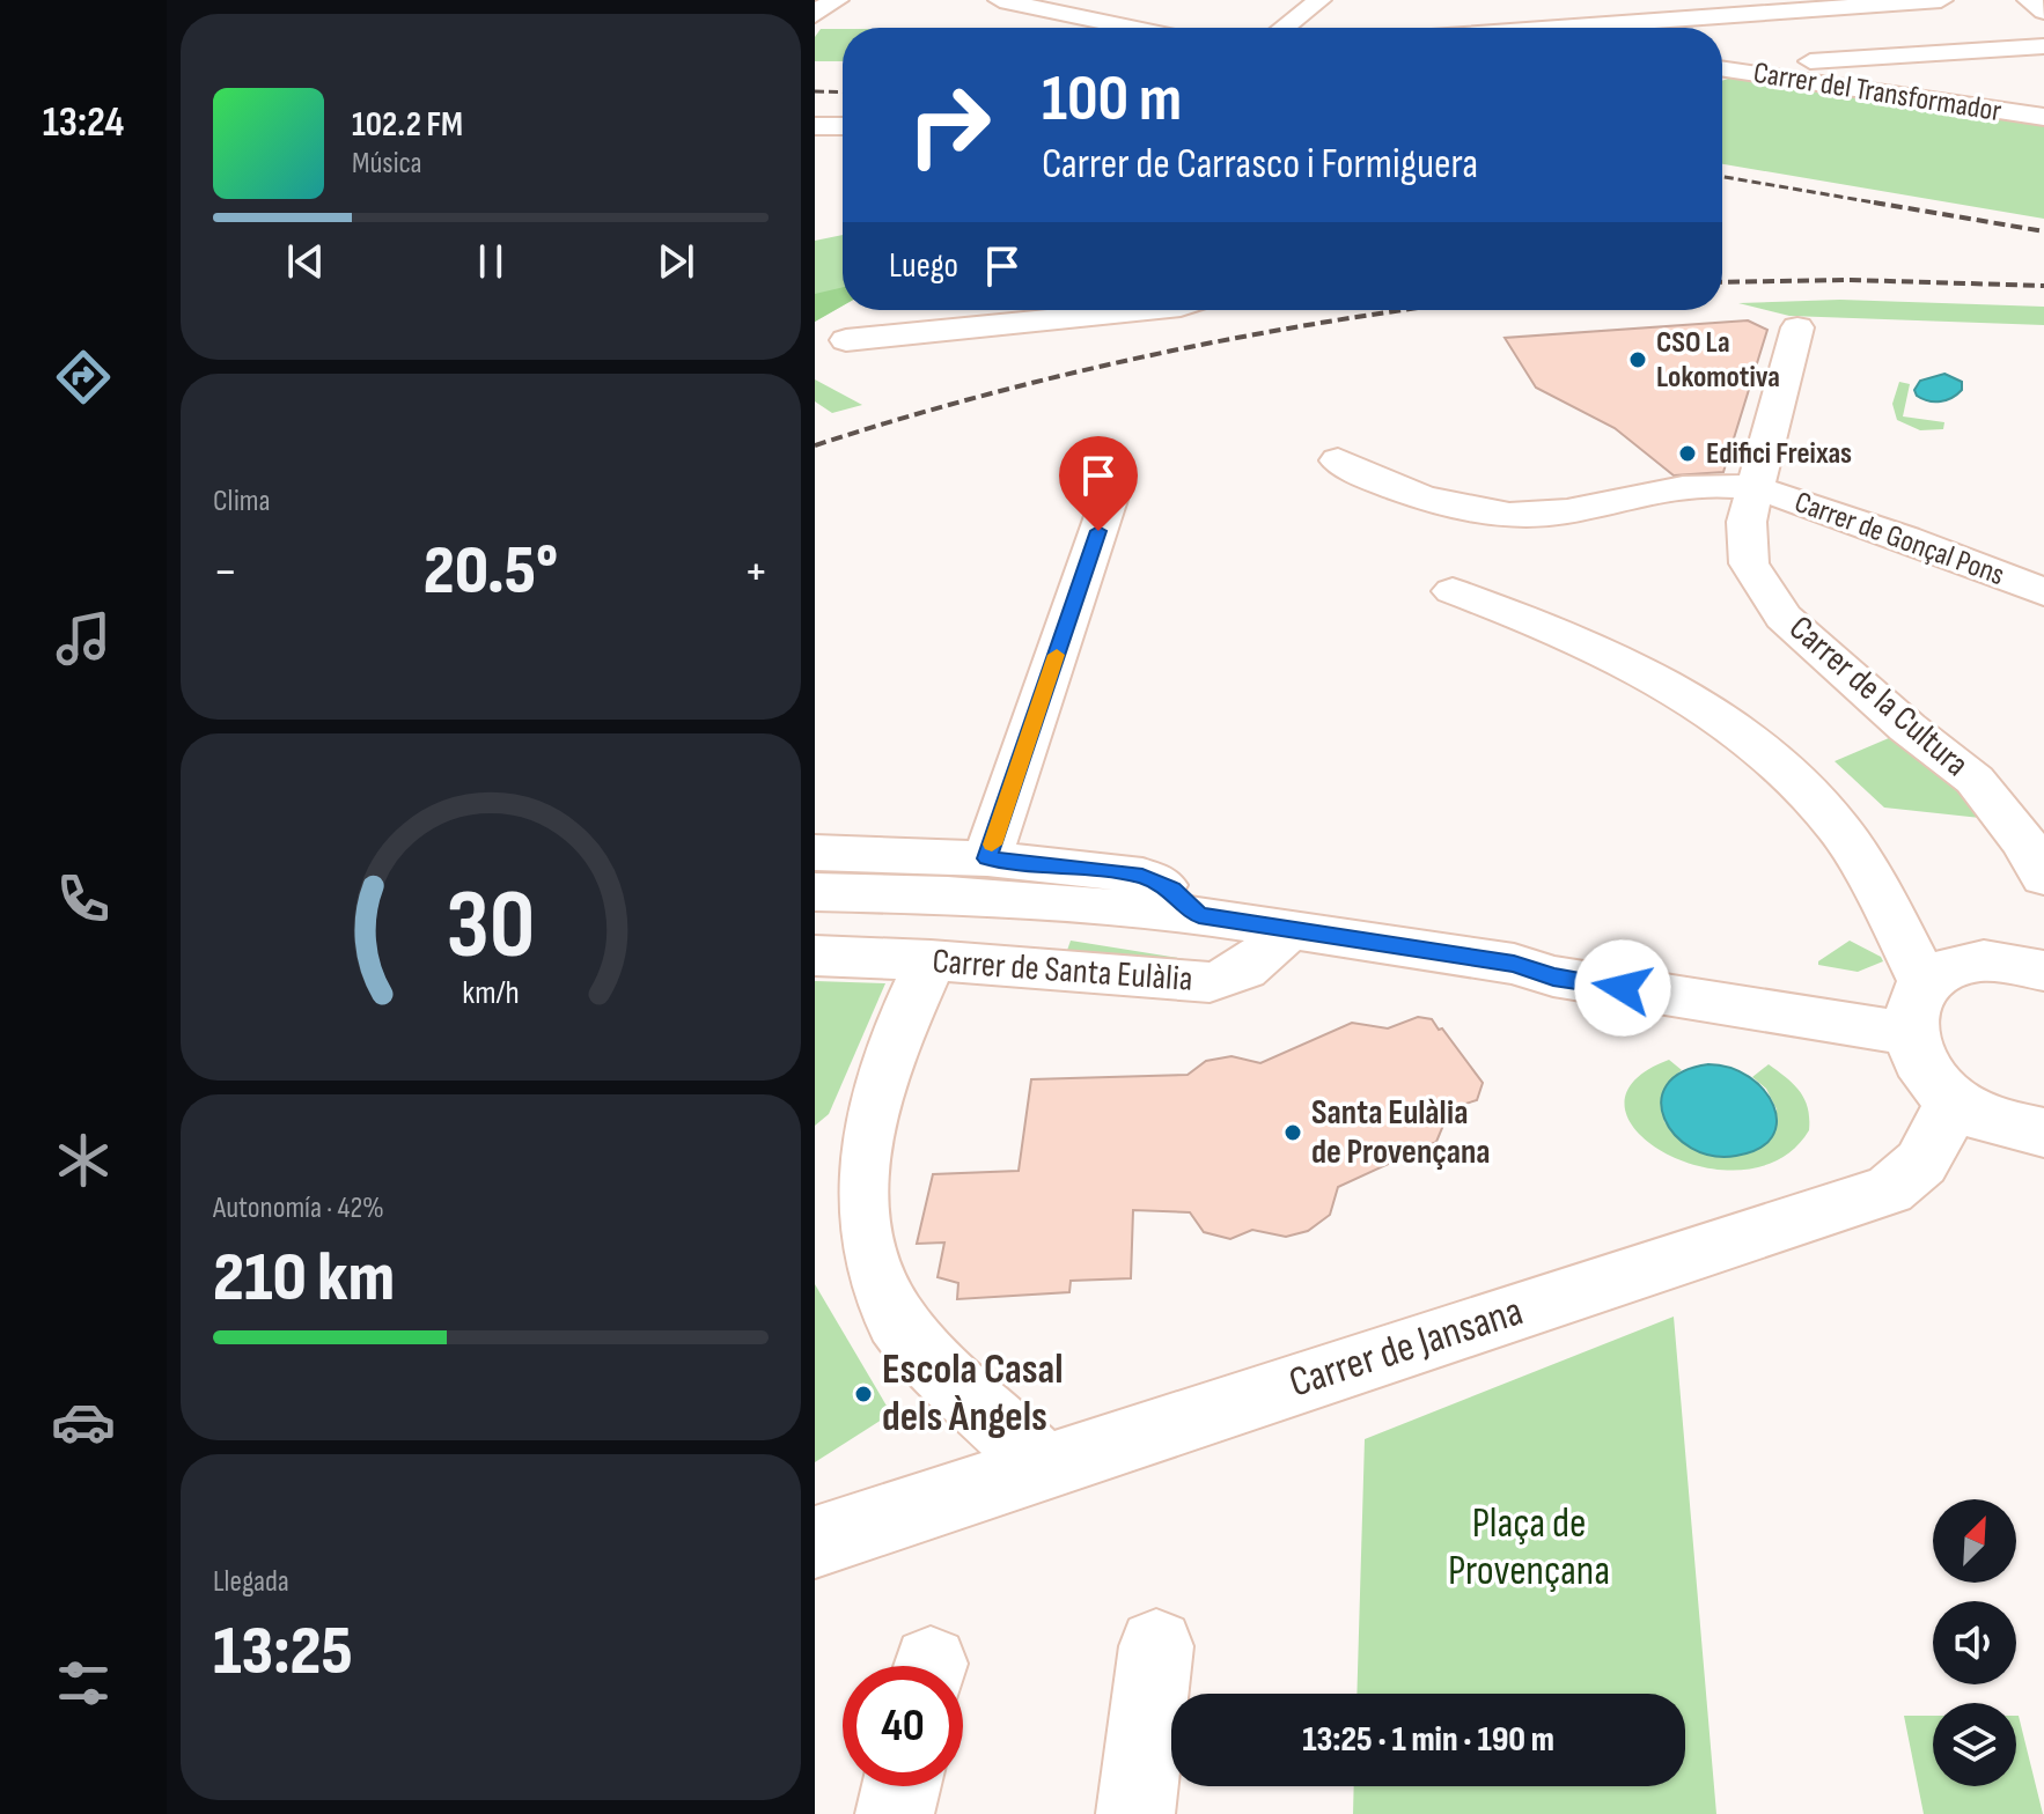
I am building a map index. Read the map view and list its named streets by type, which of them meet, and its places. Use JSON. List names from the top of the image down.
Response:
{
  "streets": {
    "street": [
      "Carrer del Transformador",
      "Carrer de Gonçal Pons",
      "Carrer de la Cultura",
      "Carrer de Santa Eulàlia",
      "Carrer de Jansana"
    ]
  },
  "crossings": [
    ["Carrer de Gonçal Pons", "Carrer de la Cultura"]
  ],
  "parks": ["Plaça de Provençana"],
  "places": [
    "CSO La Lokomotiva",
    "Edifici Freixas",
    "Santa Eulàlia de Provençana",
    "Escola Casal dels Àngels"
  ],
  "north": "top right",
  "page": {
    "tabs": "13:24",
    "turn": ["100 m", "Carrer de Carrasco i Formiguera"],
    "song": ["102.2 FM", "Música"],
    "then": "Luego",
    "tile": [
      "Clima",
      ["Autonomía · 42%", "210 km"],
      ["Llegada", "13:25"]
    ],
    "heat": ["−", "20.5°", "+"],
    "limit": "40",
    "trip": "13:25 · 1 min · 190 m",
    "gauge": ["30", "km/h"]
  }
}
